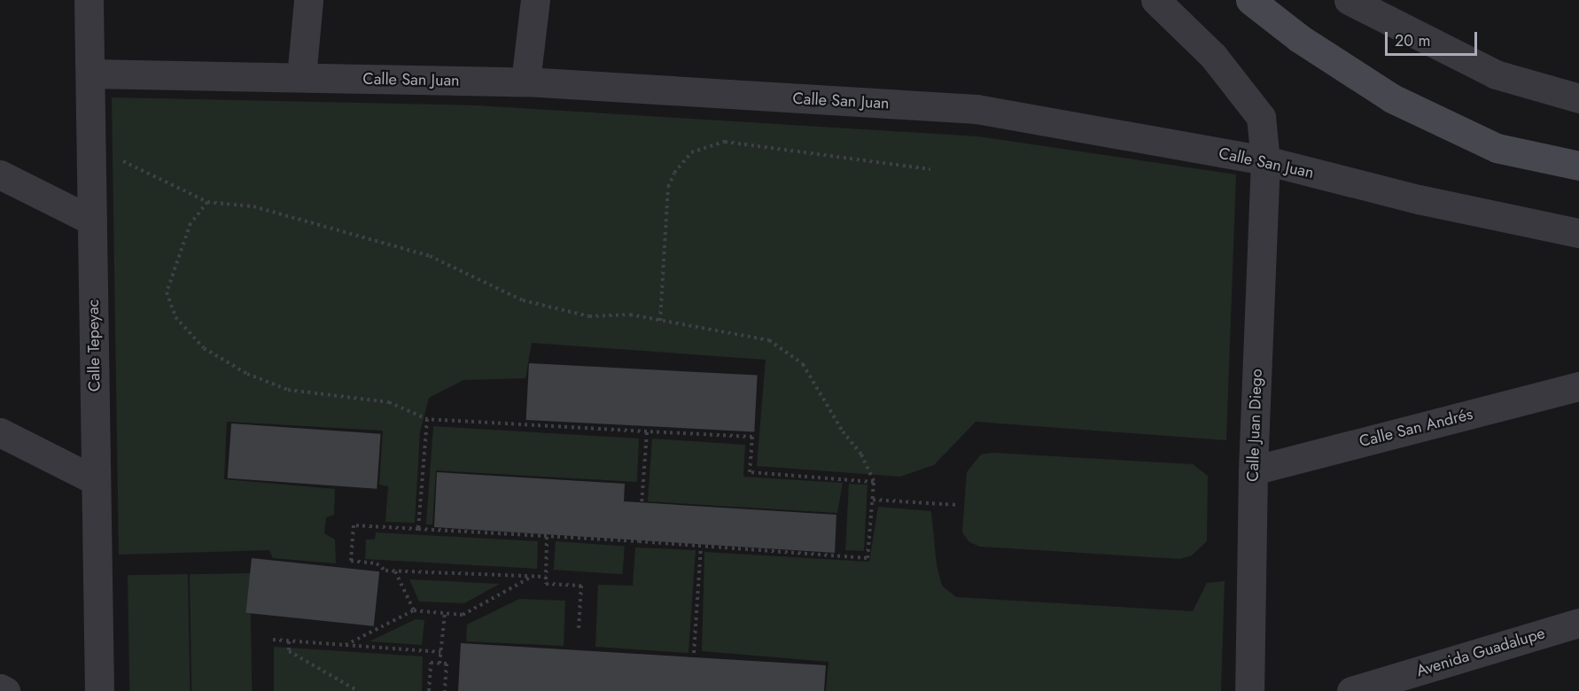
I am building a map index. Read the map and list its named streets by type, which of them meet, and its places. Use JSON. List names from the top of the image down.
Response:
{
  "streets": {
    "street": [
      "Calle San Juan",
      "Calle Tepeyac",
      "Calle Juan Diego",
      "Calle San Andrés",
      "Avenida Guadalupe"
    ]
  },
  "crossings": [
    ["Calle San Juan", "Calle Tepeyac"],
    ["Calle San Juan", "Calle Juan Diego"],
    ["Calle Juan Diego", "Calle San Andrés"]
  ],
  "scale_bar": "20 m"
}
